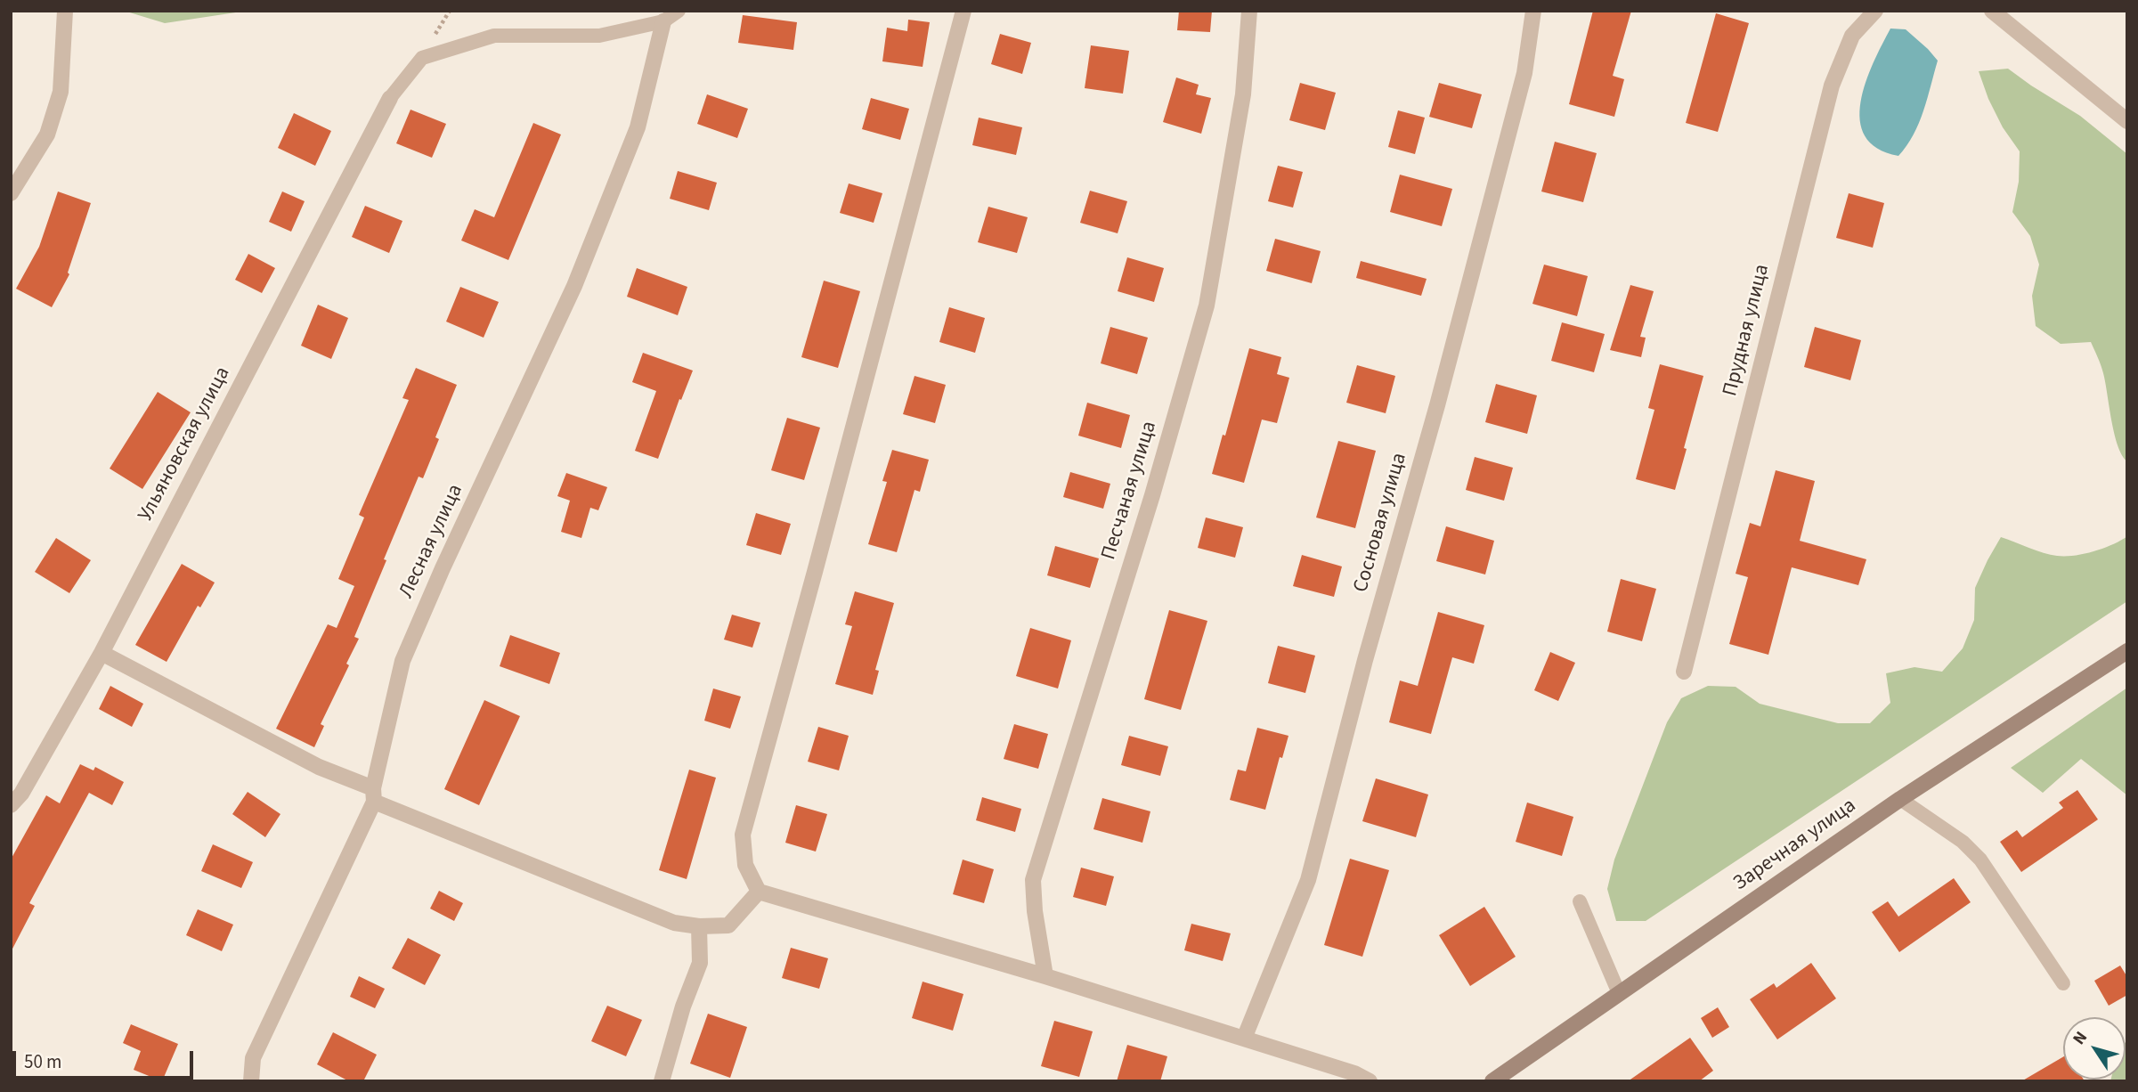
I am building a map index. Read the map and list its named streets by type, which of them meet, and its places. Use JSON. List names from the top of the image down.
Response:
{
  "streets": {
    "main road": ["Заречная улица"],
    "street": [
      "Прудная улица",
      "Ульяновская улица",
      "Песчаная улица",
      "Сосновая улица",
      "Лесная улица"
    ]
  },
  "scale_bar": "50 m",
  "north": "top left"
}
